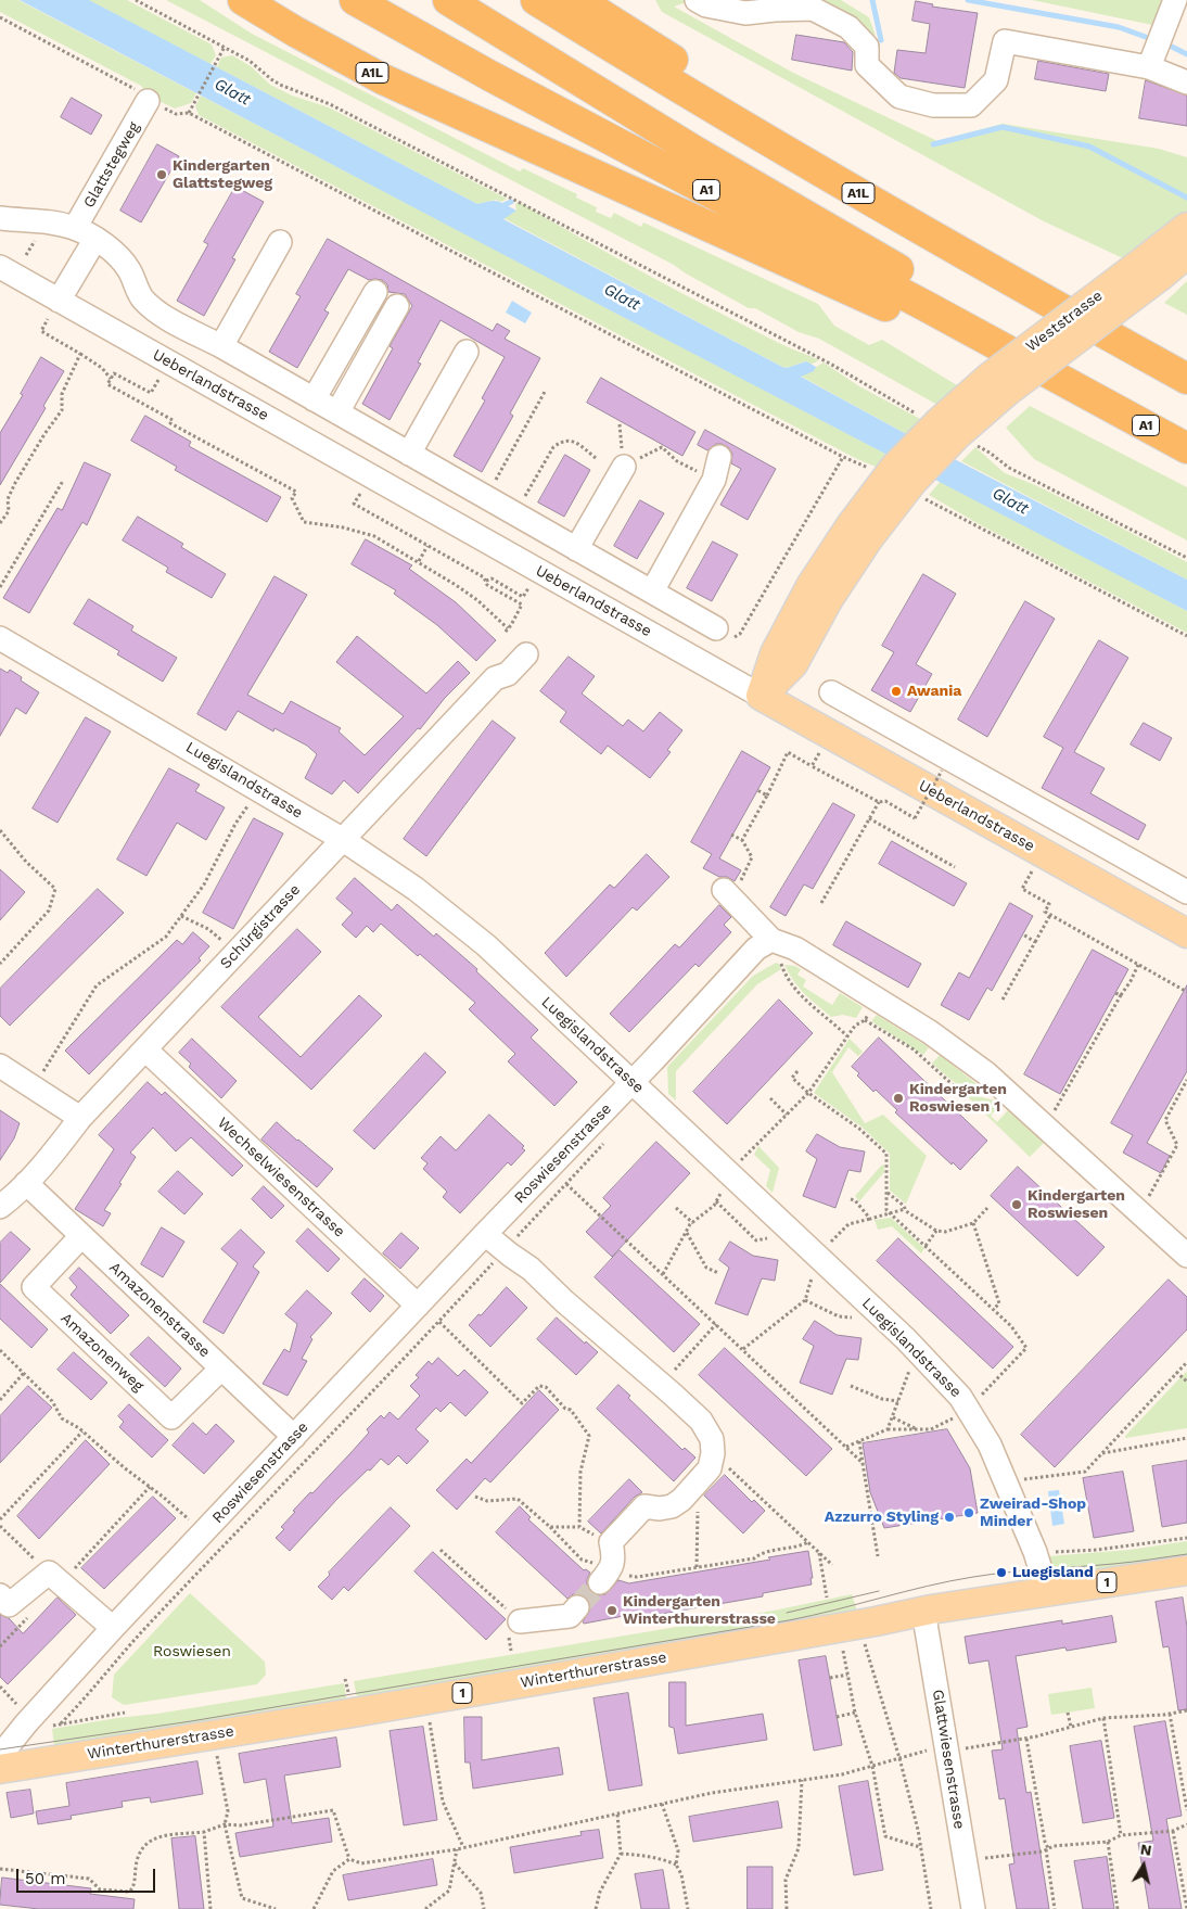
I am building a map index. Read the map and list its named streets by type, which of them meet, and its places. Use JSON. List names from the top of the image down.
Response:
{
  "streets": {
    "highway": ["A1L", "A1"],
    "main road": [
      "Weststrasse",
      "Ueberlandstrasse",
      "1",
      "Winterthurerstrasse"
    ],
    "street": [
      "Glattstegweg",
      "Luegislandstrasse",
      "Schürgistrasse",
      "Roswiesenstrasse",
      "Wechselwiesenstrasse",
      "Amazonenstrasse",
      "Amazonenweg",
      "Glattwiesenstrasse"
    ]
  },
  "crossings": [
    ["A1L", "A1"],
    ["Glattstegweg", "Ueberlandstrasse"],
    ["Luegislandstrasse", "Schürgistrasse"],
    ["Luegislandstrasse", "Roswiesenstrasse"],
    ["Luegislandstrasse", "Winterthurerstrasse"],
    ["Schürgistrasse", "Wechselwiesenstrasse"],
    ["Schürgistrasse", "Amazonenstrasse"],
    ["Roswiesenstrasse", "Wechselwiesenstrasse"],
    ["Roswiesenstrasse", "Amazonenstrasse"],
    ["Amazonenstrasse", "Amazonenweg"],
    ["Winterthurerstrasse", "Glattwiesenstrasse"]
  ],
  "water": ["Glatt"],
  "parks": ["Roswiesen"],
  "places": [
    "Kindergarten Glattstegweg",
    "Awania",
    "Kindergarten Roswiesen 1",
    "Kindergarten Roswiesen",
    "Zweirad-Shop Minder",
    "Azzurro Styling",
    "Luegisland",
    "Kindergarten Winterthurerstrasse"
  ],
  "scale_bar": "50 m",
  "north": "top"
}
